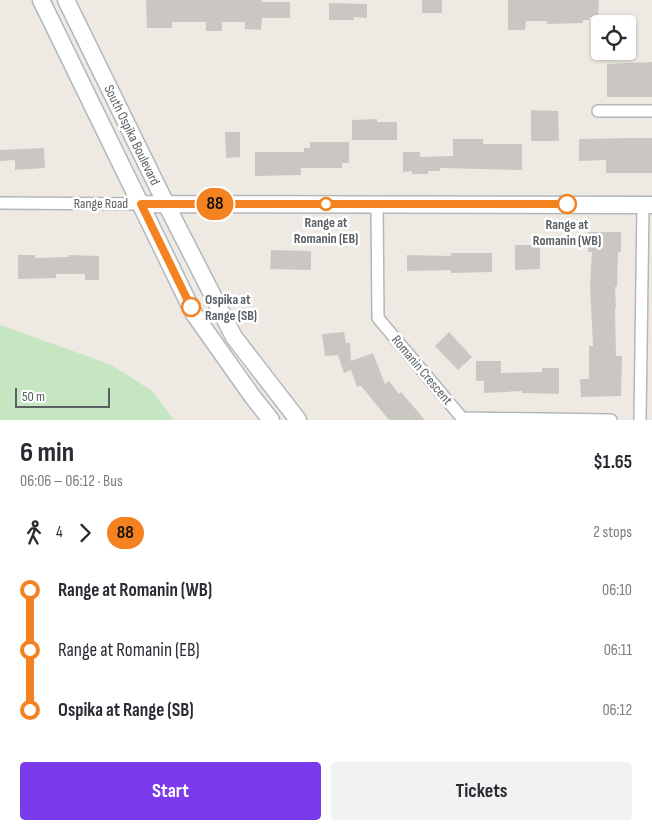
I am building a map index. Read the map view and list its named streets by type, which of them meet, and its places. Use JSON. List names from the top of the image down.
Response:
{
  "streets": {
    "main road": ["South Ospika Boulevard", "Range Road"],
    "street": ["Romanin Crescent"]
  },
  "crossings": [
    ["South Ospika Boulevard", "Range Road"],
    ["Range Road", "Romanin Crescent"]
  ],
  "places": ["Range at Romanin (EB)", "Range at Romanin (WB)", "Ospika at Range (SB)"],
  "lines": ["bus line 88"],
  "scale_bar": "50 m",
  "page": {
    "on_map": "88",
    "scale": "50 m",
    "heading": ["6 min", "06:06 – 06:12 · Bus", "$1.65"],
    "legs": ["4", "88", "2 stops"],
    "list": [
      {
        "name": "Range at Romanin (WB)",
        "value": "06:10"
      },
      {
        "name": "Range at Romanin (EB)",
        "value": "06:11"
      },
      {
        "name": "Ospika at Range (SB)",
        "value": "06:12"
      }
    ],
    "buttons": ["Start", "Tickets"]
  }
}
